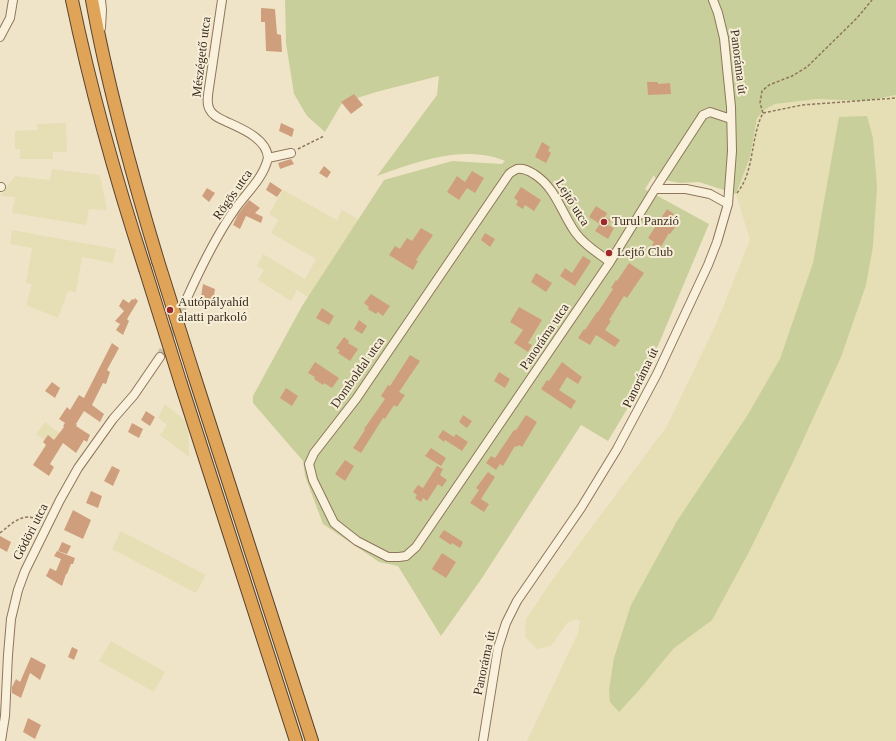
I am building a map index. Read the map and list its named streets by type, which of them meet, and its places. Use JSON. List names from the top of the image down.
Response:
{
  "streets": {
    "street": [
      "Mészégető utca",
      "Panoráma út",
      "Rögös utca",
      "Lejtő utca",
      "Panoráma utca",
      "Domboldal utca",
      "Gödöri utca"
    ]
  },
  "crossings": [
    ["Mészégető utca", "Rögös utca"],
    ["Panoráma út", "Panoráma utca"],
    ["Lejtő utca", "Panoráma utca"],
    ["Lejtő utca", "Domboldal utca"],
    ["Panoráma utca", "Domboldal utca"]
  ],
  "places": ["Turul Panzió", "Lejtő Club", "Autópályahíd alatti parkoló"]
}
